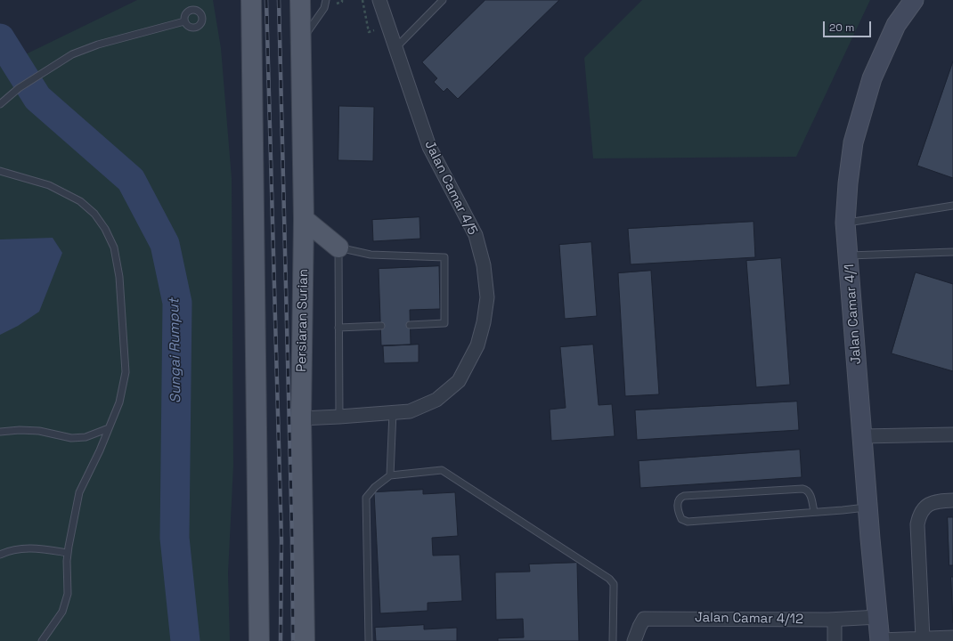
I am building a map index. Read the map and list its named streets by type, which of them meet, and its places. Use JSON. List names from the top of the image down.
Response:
{
  "streets": {
    "main road": ["Persiaran Surian"],
    "street": ["Jalan Camar 4/5", "Jalan Camar 4/1", "Jalan Camar 4/12"]
  },
  "crossings": [
    ["Jalan Camar 4/5", "Persiaran Surian"],
    ["Jalan Camar 4/1", "Jalan Camar 4/12"]
  ],
  "water": ["Sungai Rumput"],
  "scale_bar": "20 m"
}
